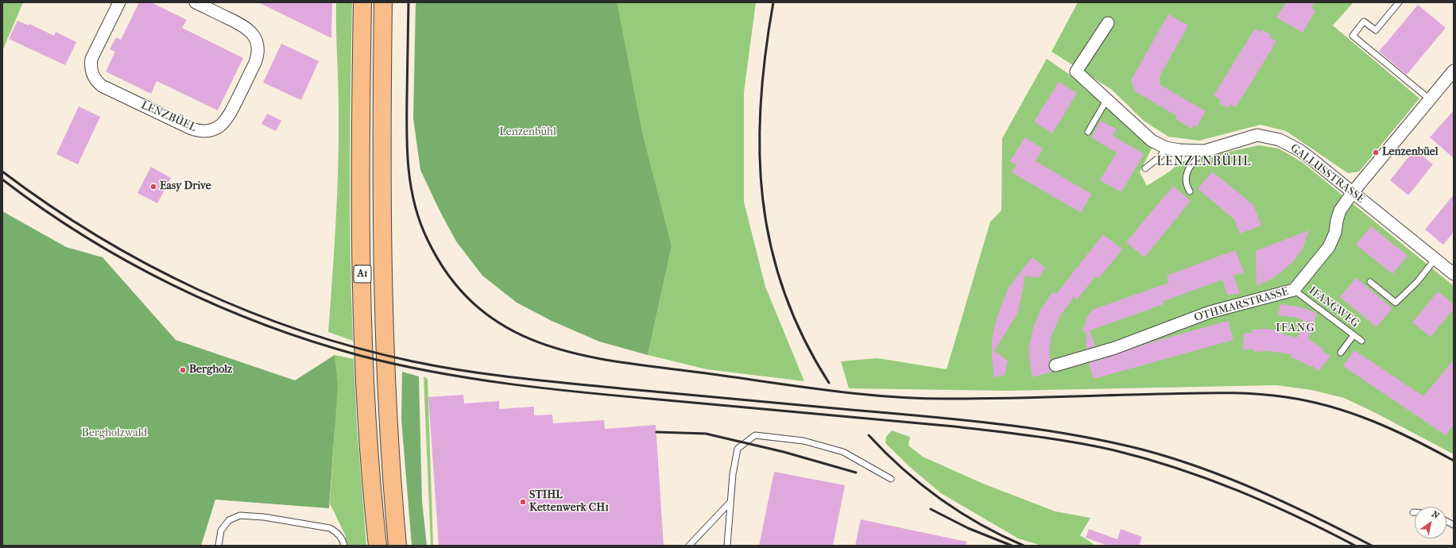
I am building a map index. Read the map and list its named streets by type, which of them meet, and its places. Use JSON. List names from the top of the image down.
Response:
{
  "streets": {
    "highway": ["A1"],
    "street": ["LENZBÜEL", "GALLUSSTRASSE", "OTHMARSTRASSE"],
    "lane": ["IFANGWEG"]
  },
  "crossings": [
    ["GALLUSSTRASSE", "OTHMARSTRASSE"],
    ["OTHMARSTRASSE", "IFANGWEG"]
  ],
  "districts": ["LENZENBÜHL", "IFANG"],
  "parks": ["Lenzenbühl", "Bergholzwald"],
  "places": [
    "Lenzenbüel",
    "Easy Drive",
    "Bergholz",
    "STIHL Kettenwerk CH1"
  ],
  "north": "top right"
}
